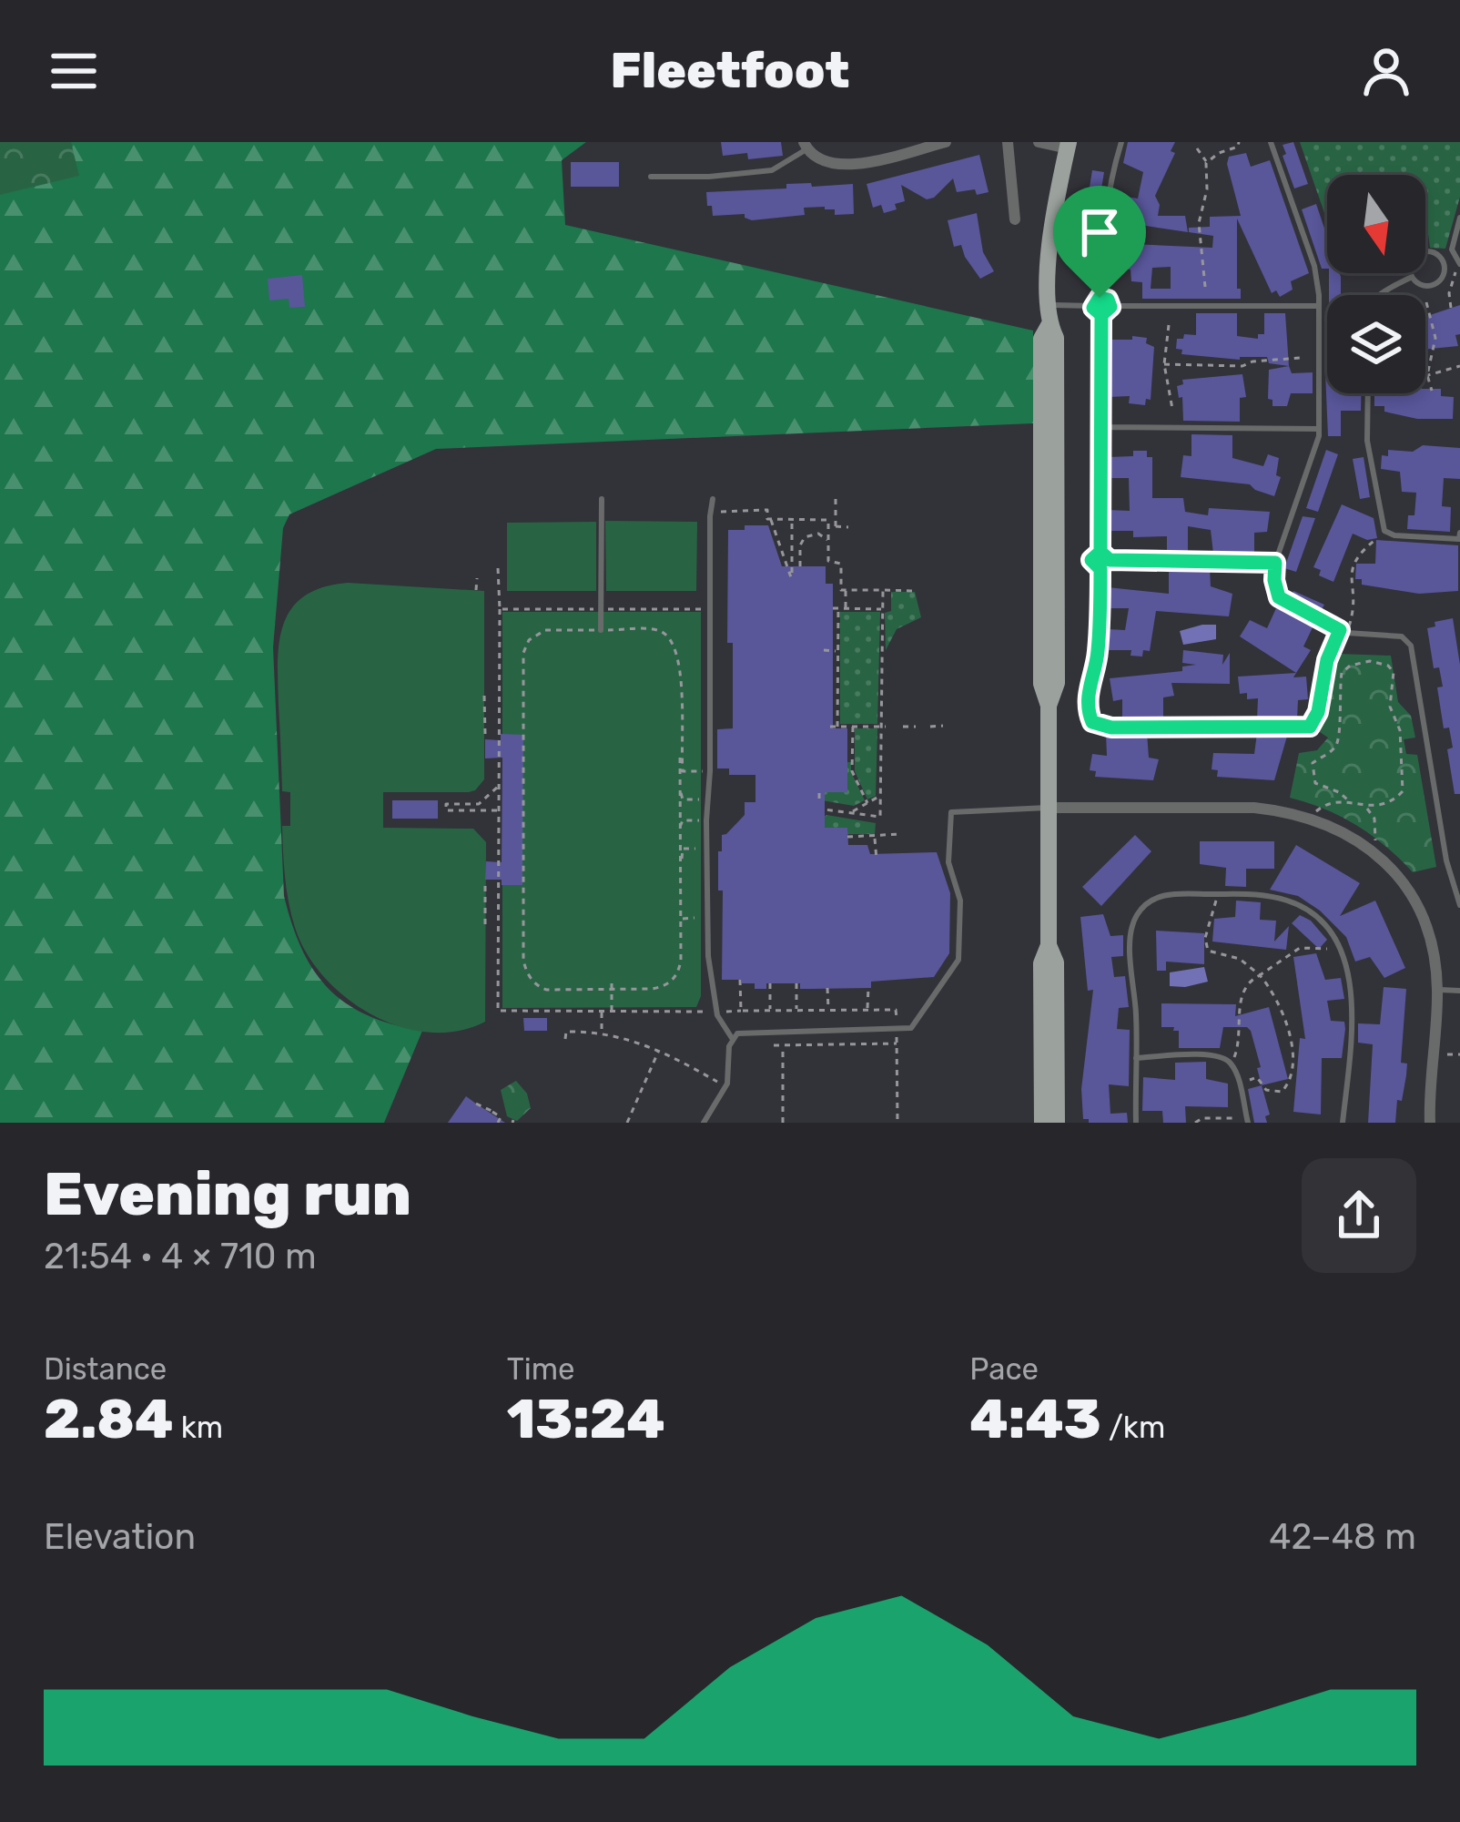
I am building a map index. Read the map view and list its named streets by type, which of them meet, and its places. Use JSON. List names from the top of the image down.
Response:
{
  "north": "bottom",
  "page": {
    "header": "Fleetfoot",
    "heading": ["Evening run", "21:54 · 4 × 710 m"],
    "stats": [
      ["Distance", "2.84 km"],
      ["Time", "13:24"],
      ["Pace", "4:43 /km"]
    ],
    "chart": ["Elevation", "42–48 m"]
  }
}
